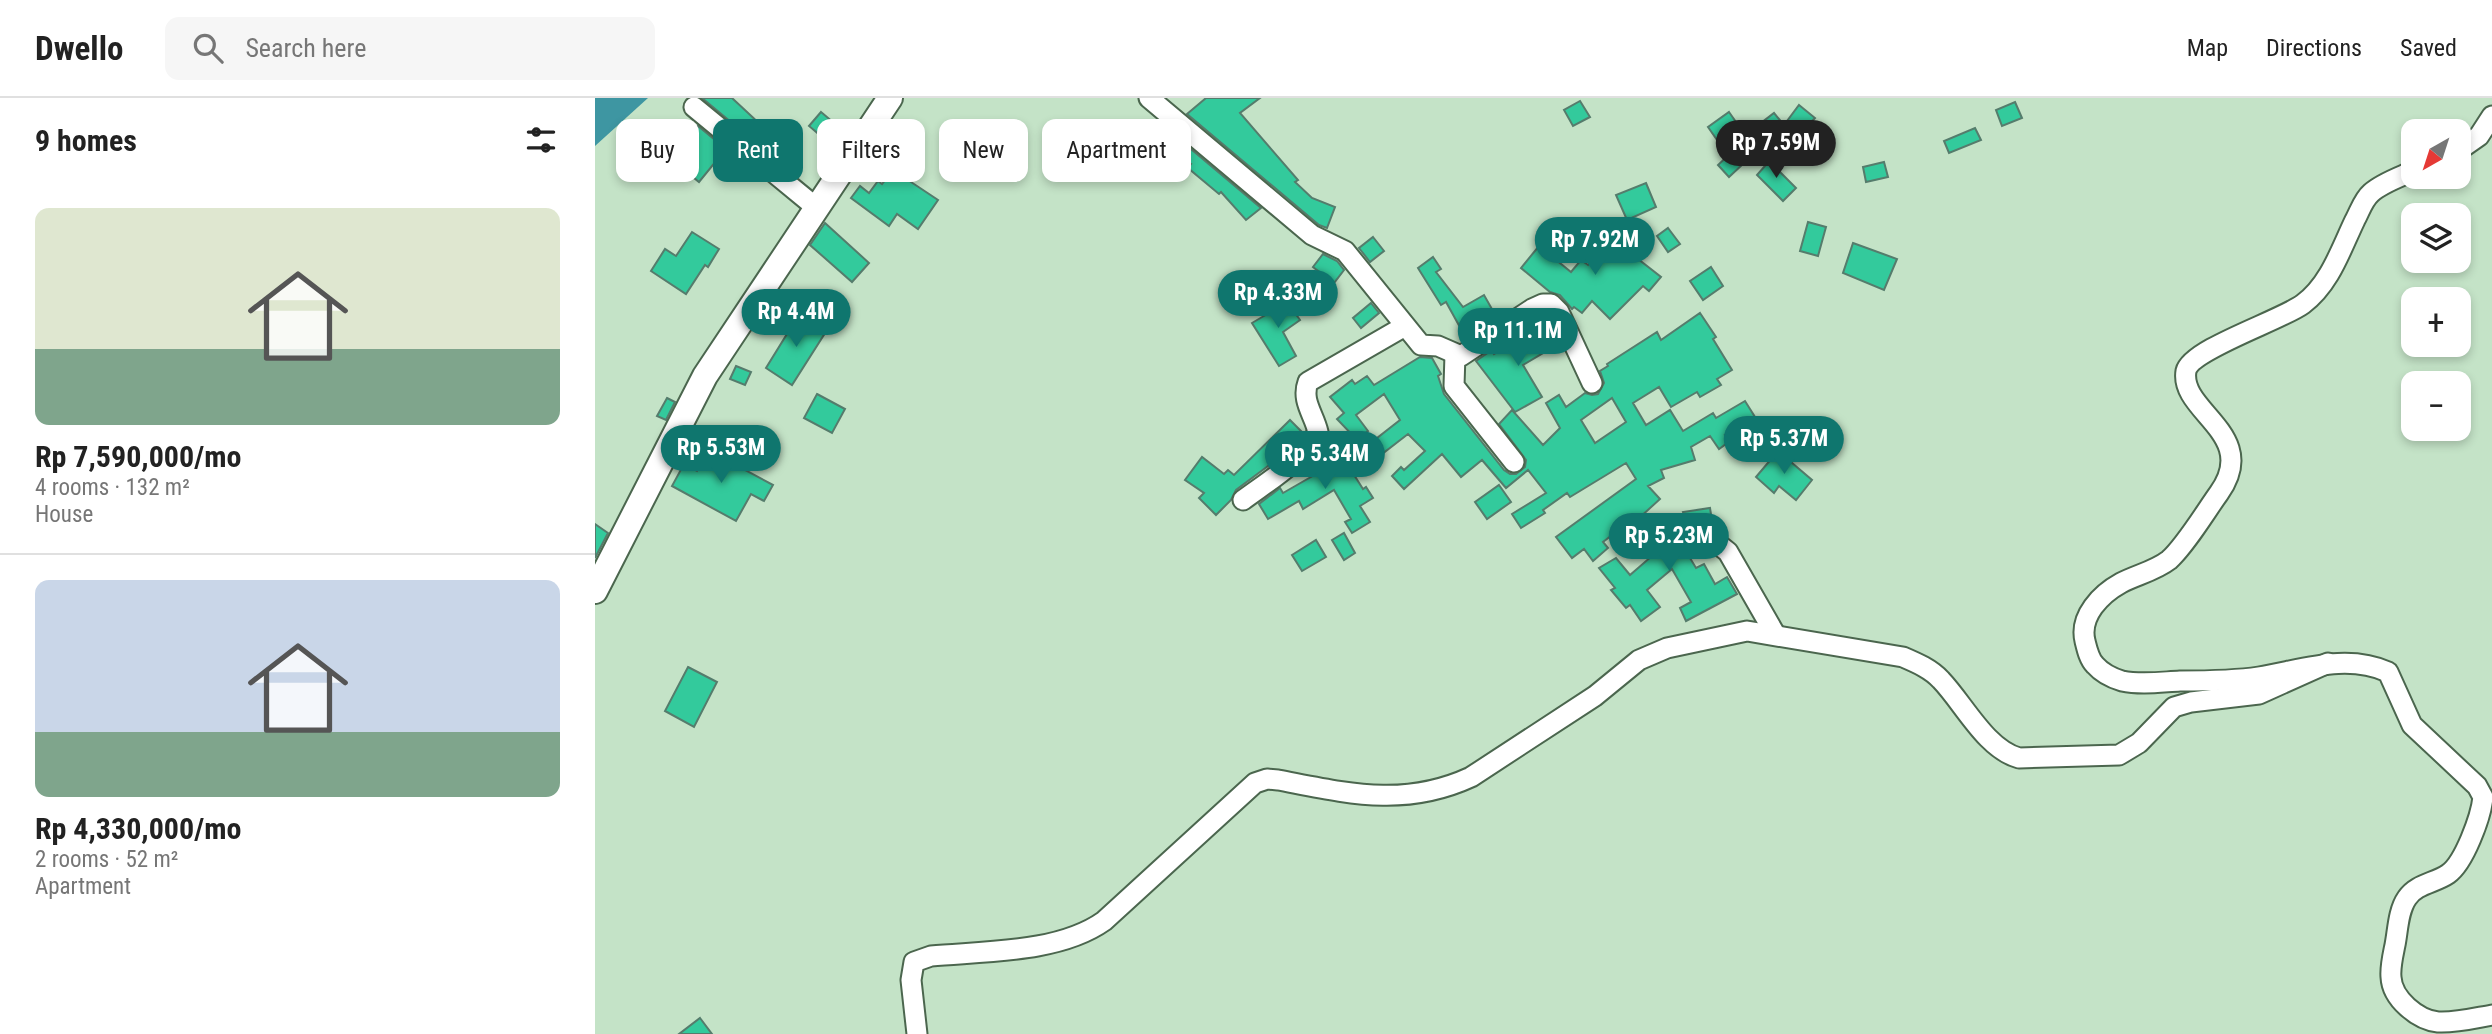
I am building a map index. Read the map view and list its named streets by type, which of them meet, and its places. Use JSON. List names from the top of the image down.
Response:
{
  "north": "bottom left",
  "page": {
    "header": "Dwello",
    "search": "Search here",
    "nav": ["Map", "Directions", "Saved"],
    "heading": "9 homes",
    "map_buttons": ["+", "−"],
    "chip": [
      "Buy",
      "Rent",
      "Filters",
      "New",
      "Apartment"
    ],
    "price": [
      "Rp 7.59M",
      "Rp 7.92M",
      "Rp 4.33M",
      "Rp 4.4M",
      "Rp 11.1M",
      "Rp 5.37M",
      "Rp 5.53M",
      "Rp 5.34M",
      "Rp 5.23M"
    ],
    "list": [
      {
        "name": "Rp 7,590,000/mo",
        "note": "4 rooms · 132 m² · House"
      },
      {
        "name": "Rp 4,330,000/mo",
        "note": "2 rooms · 52 m² · Apartment"
      }
    ]
  }
}
